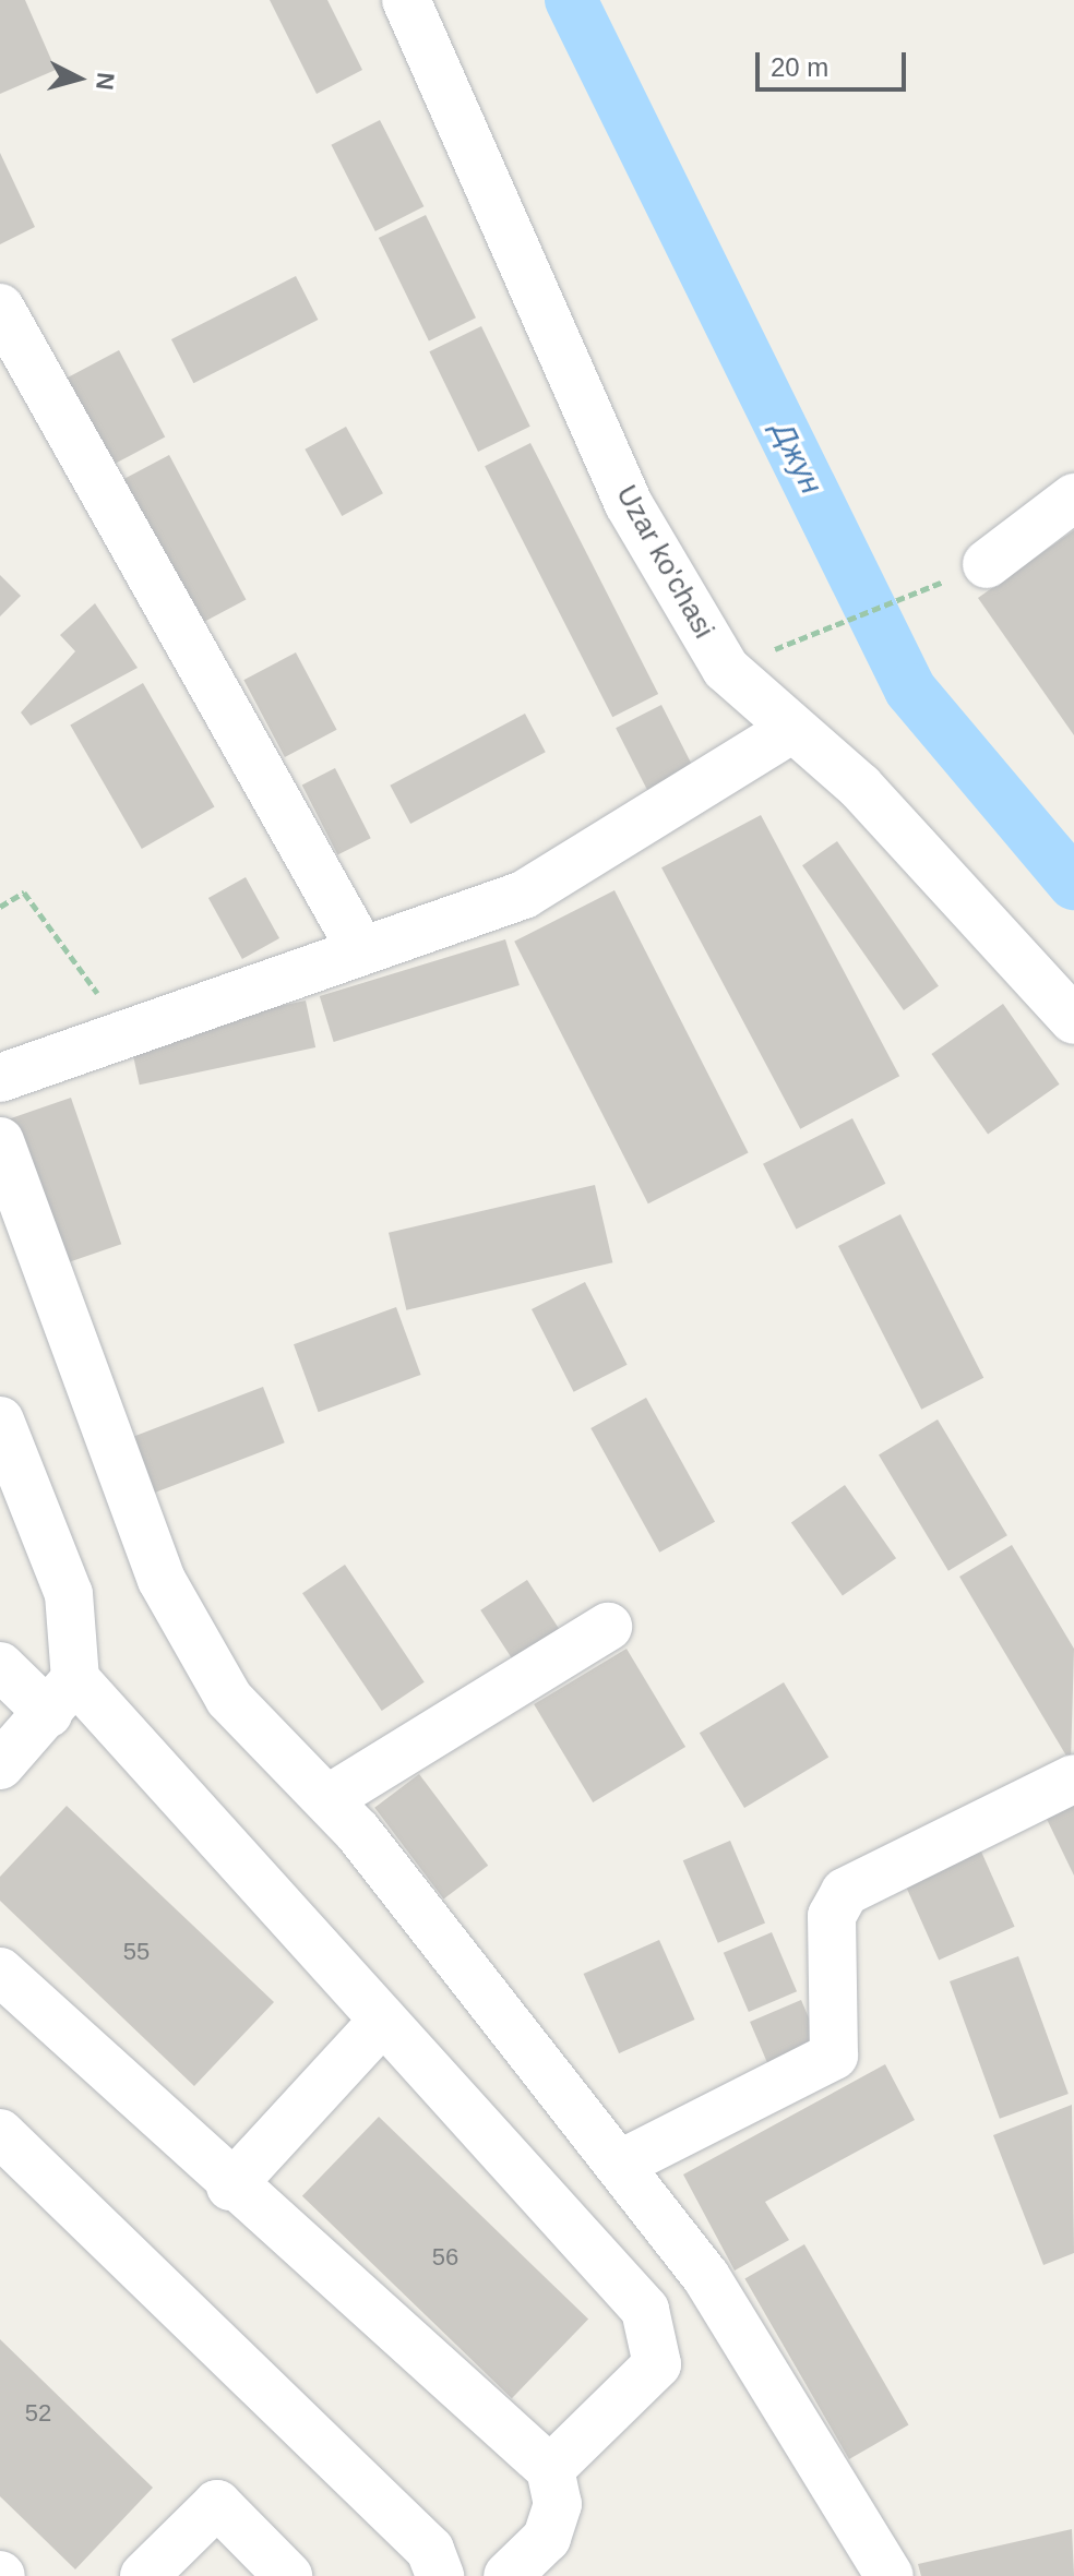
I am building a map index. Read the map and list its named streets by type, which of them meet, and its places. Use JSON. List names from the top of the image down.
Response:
{
  "streets": {
    "street": ["Uzar ko'chasi"]
  },
  "water": ["Джун"],
  "house_numbers": ["55", "56", "52"],
  "scale_bar": "20 m",
  "north": "right"
}
